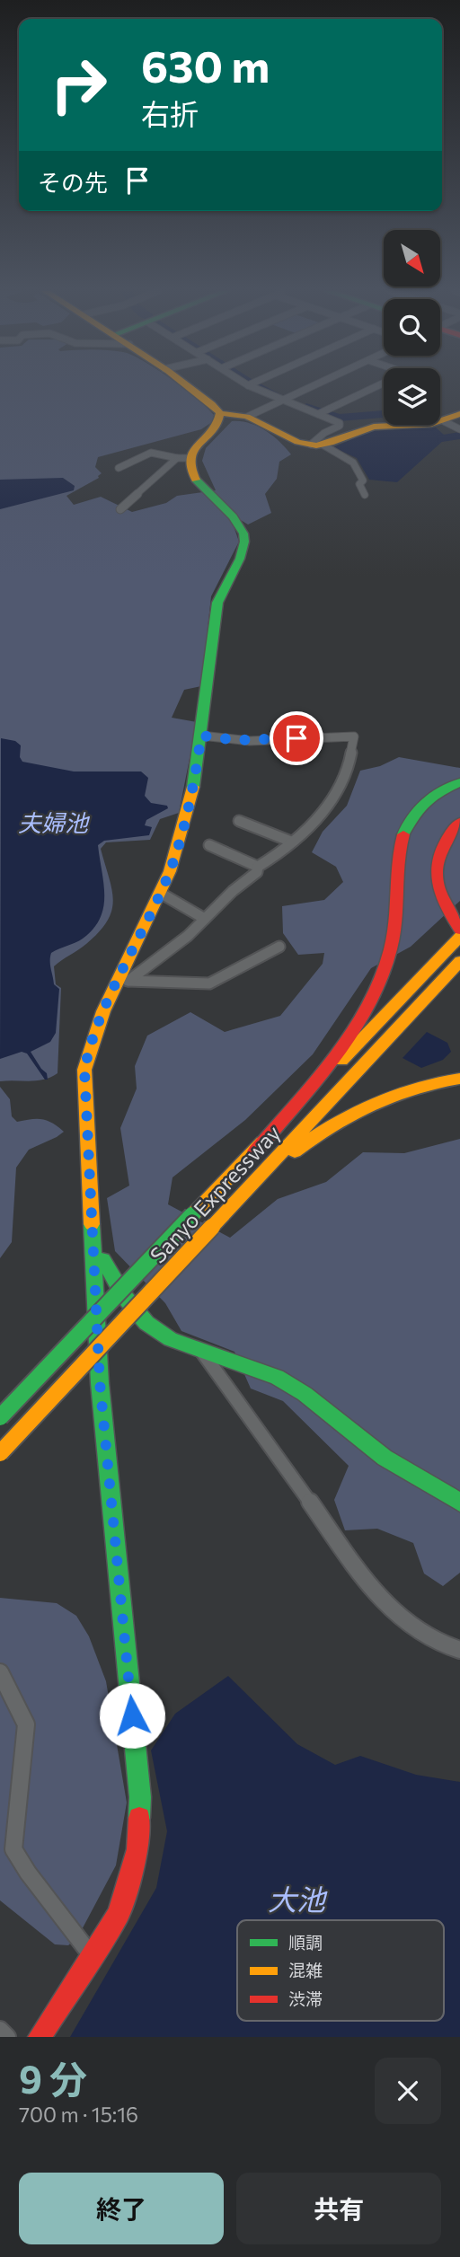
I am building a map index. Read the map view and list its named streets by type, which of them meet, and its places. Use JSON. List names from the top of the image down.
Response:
{
  "streets": {
    "main road": ["Sanyo Expressway"]
  },
  "water": ["夫婦池", "大池"],
  "legend": ["順調", "混雑", "渋滞"],
  "north": "bottom right",
  "page": {
    "turn": ["630 m", "右折"],
    "then": "その先",
    "heading": ["9 分", "700 m · 15:16"],
    "buttons": ["終了", "共有"]
  }
}
